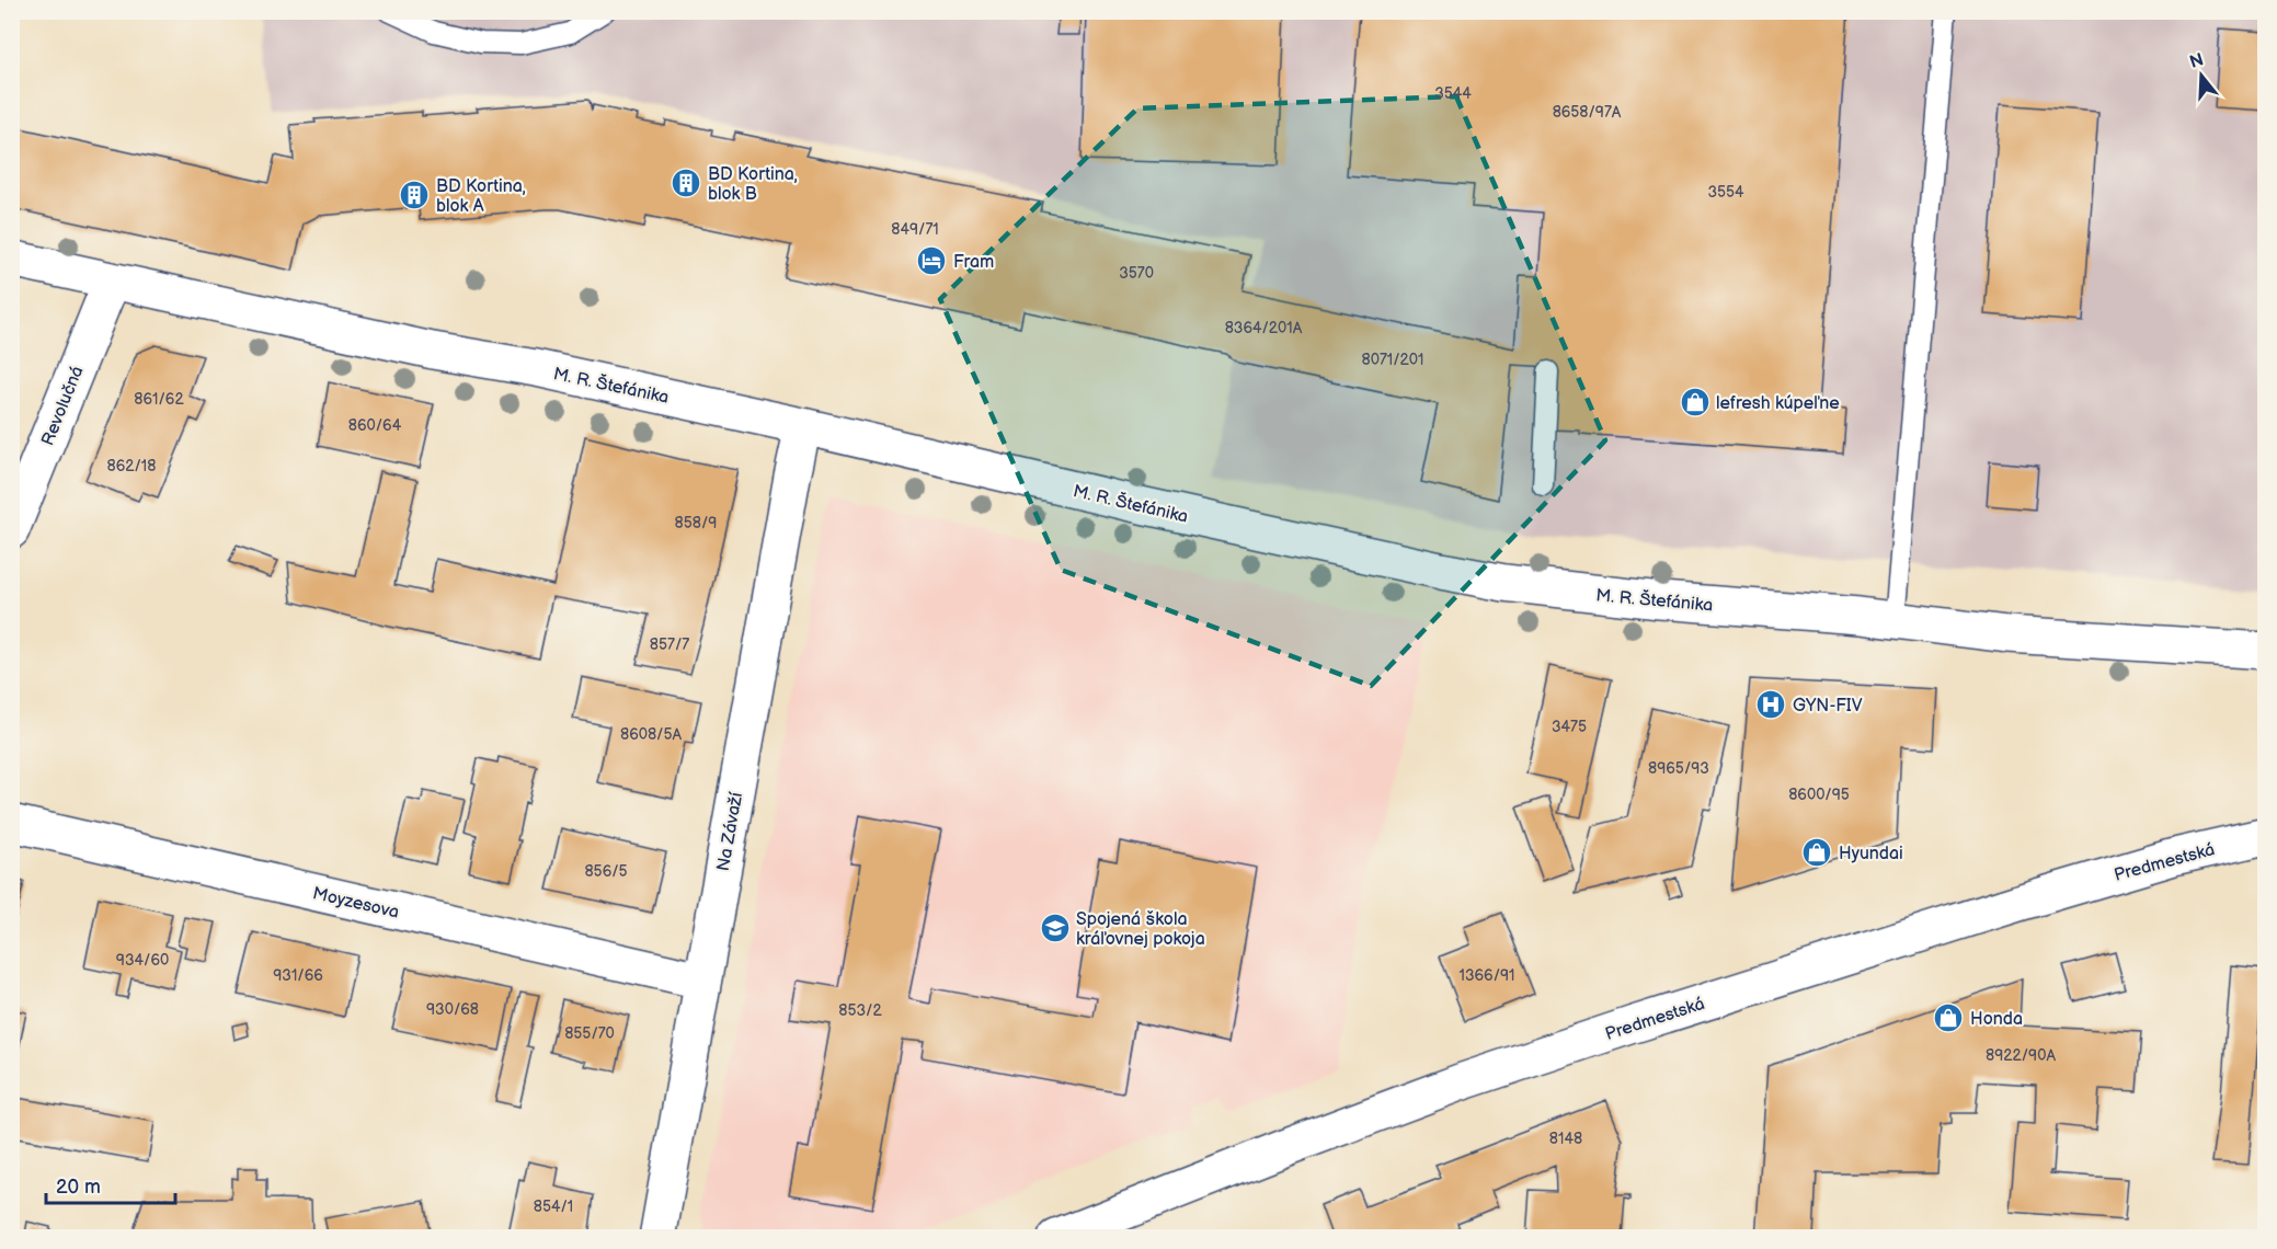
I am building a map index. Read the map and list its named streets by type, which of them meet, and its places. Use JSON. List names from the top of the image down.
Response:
{
  "streets": {
    "street": [
      "M. R. Štefánika",
      "Revolučná",
      "Na Závaží",
      "Predmestská",
      "Moyzesova"
    ]
  },
  "crossings": [
    ["M. R. Štefánika", "Revolučná"],
    ["M. R. Štefánika", "Na Závaží"],
    ["Na Závaží", "Moyzesova"]
  ],
  "places": {
    "building": ["BD Kortina, blok B", "BD Kortina, blok A"],
    "hotel": ["Fram"],
    "shop": ["lefresh kúpeľne", "Hyundai", "Honda"],
    "hospital": ["GYN-FIV"],
    "school or university": ["Spojená škola kráľovnej pokoja"]
  },
  "house_numbers": [
    "3544",
    "8658/97A",
    "3554",
    "849/71",
    "3570",
    "8364/201A",
    "8071/201",
    "861/62",
    "860/64",
    "862/18",
    "858/9",
    "857/7",
    "3475",
    "8608/5A",
    "8965/93",
    "8600/95",
    "856/5",
    "934/60",
    "931/66",
    "1366/91",
    "930/68",
    "853/2",
    "855/70",
    "8922/90A",
    "8148",
    "854/1"
  ],
  "scale_bar": "20 m",
  "north": "top"
}
